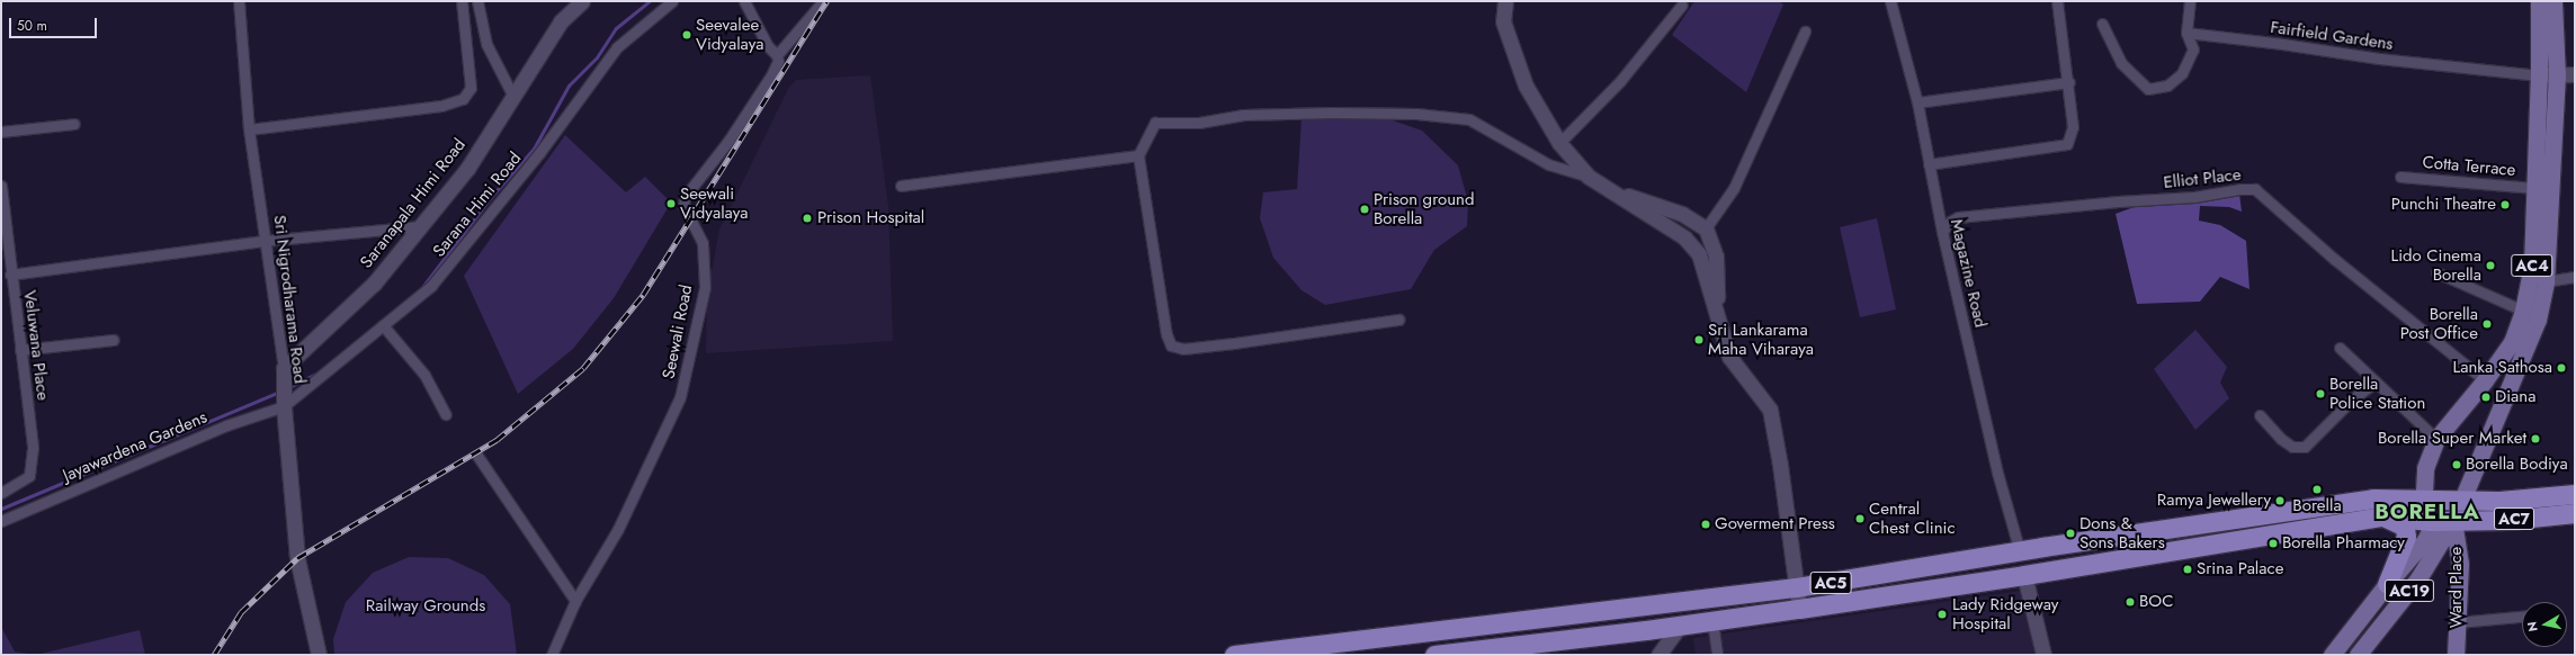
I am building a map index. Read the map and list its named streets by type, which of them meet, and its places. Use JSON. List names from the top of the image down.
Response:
{
  "streets": {
    "highway": ["AC7", "AC5"],
    "main road": ["AC4", "Ward Place", "AC19"],
    "street": [
      "Fairfield Gardens",
      "Cotta Terrace",
      "Elliot Place",
      "Saranapala Himi Road",
      "Sarana Himi Road",
      "Magazine Road",
      "Sri Nigrodharama Road",
      "Seewali Road",
      "Veluwana Place",
      "Jayawardena Gardens"
    ]
  },
  "crossings": [
    ["Fairfield Gardens", "AC4"],
    ["Cotta Terrace", "AC4"],
    ["Elliot Place", "AC4"],
    ["Elliot Place", "Magazine Road"],
    ["Saranapala Himi Road", "Sri Nigrodharama Road"],
    ["Sarana Himi Road", "Sri Nigrodharama Road"],
    ["Sarana Himi Road", "Jayawardena Gardens"],
    ["AC4", "AC7"],
    ["AC4", "AC5"],
    ["Magazine Road", "AC5"],
    ["Sri Nigrodharama Road", "Jayawardena Gardens"],
    ["AC7", "Ward Place"],
    ["AC7", "AC19"],
    ["AC5", "AC19"],
    ["Ward Place", "AC19"]
  ],
  "districts": ["BORELLA"],
  "parks": ["Railway Grounds"],
  "places": [
    "Seevalee Vidyalaya",
    "Seewali Vidyalaya",
    "Punchi Theatre",
    "Prison ground Borella",
    "Prison Hospital",
    "Lido Cinema Borella",
    "Borella Post Office",
    "Sri Lankarama Maha Viharaya",
    "Lanka Sathosa",
    "Borella Police Station",
    "Diana",
    "Borella Super Market",
    "Borella Bodiya",
    "Borella",
    "Ramya Jewellery",
    "Central Chest Clinic",
    "Goverment Press",
    "Dons & Sons Bakers",
    "Borella Pharmacy",
    "Srina Palace",
    "BOC",
    "Lady Ridgeway Hospital"
  ],
  "scale_bar": "50 m",
  "north": "left"
}
